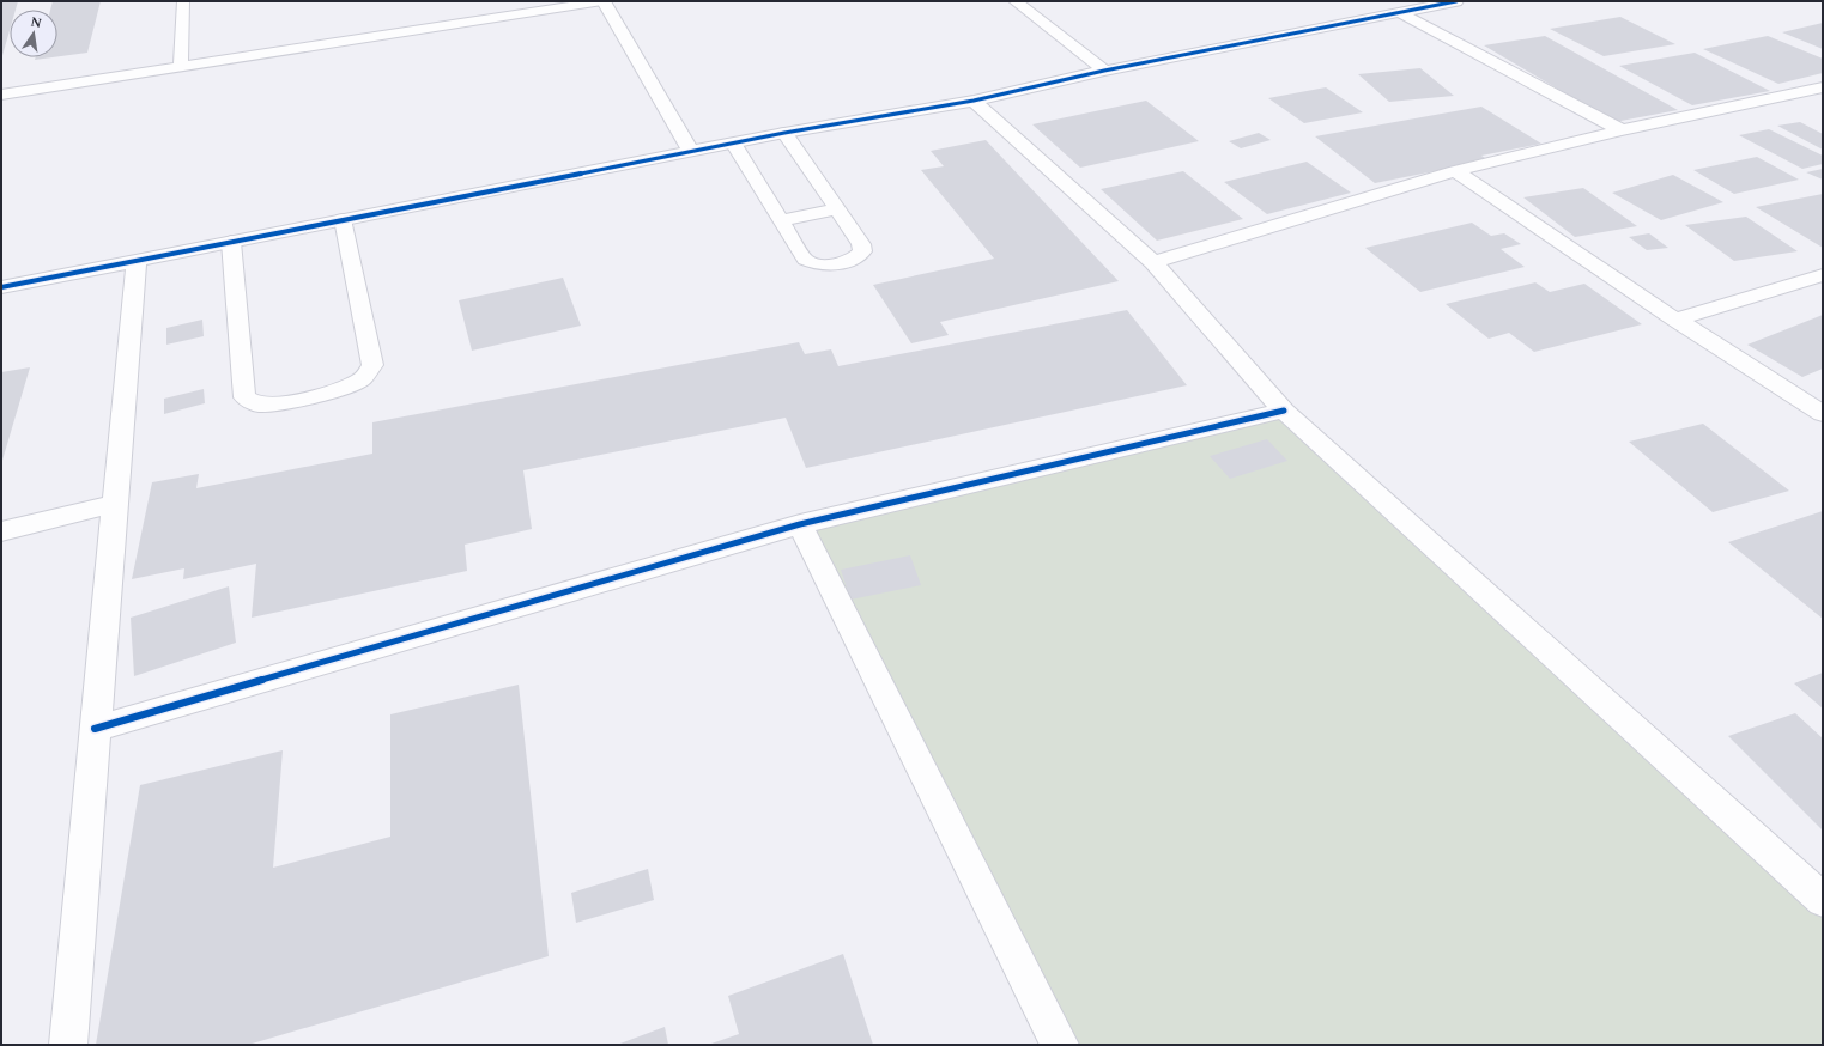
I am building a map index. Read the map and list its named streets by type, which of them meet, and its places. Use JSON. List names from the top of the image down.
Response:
{
  "north": "top"
}
